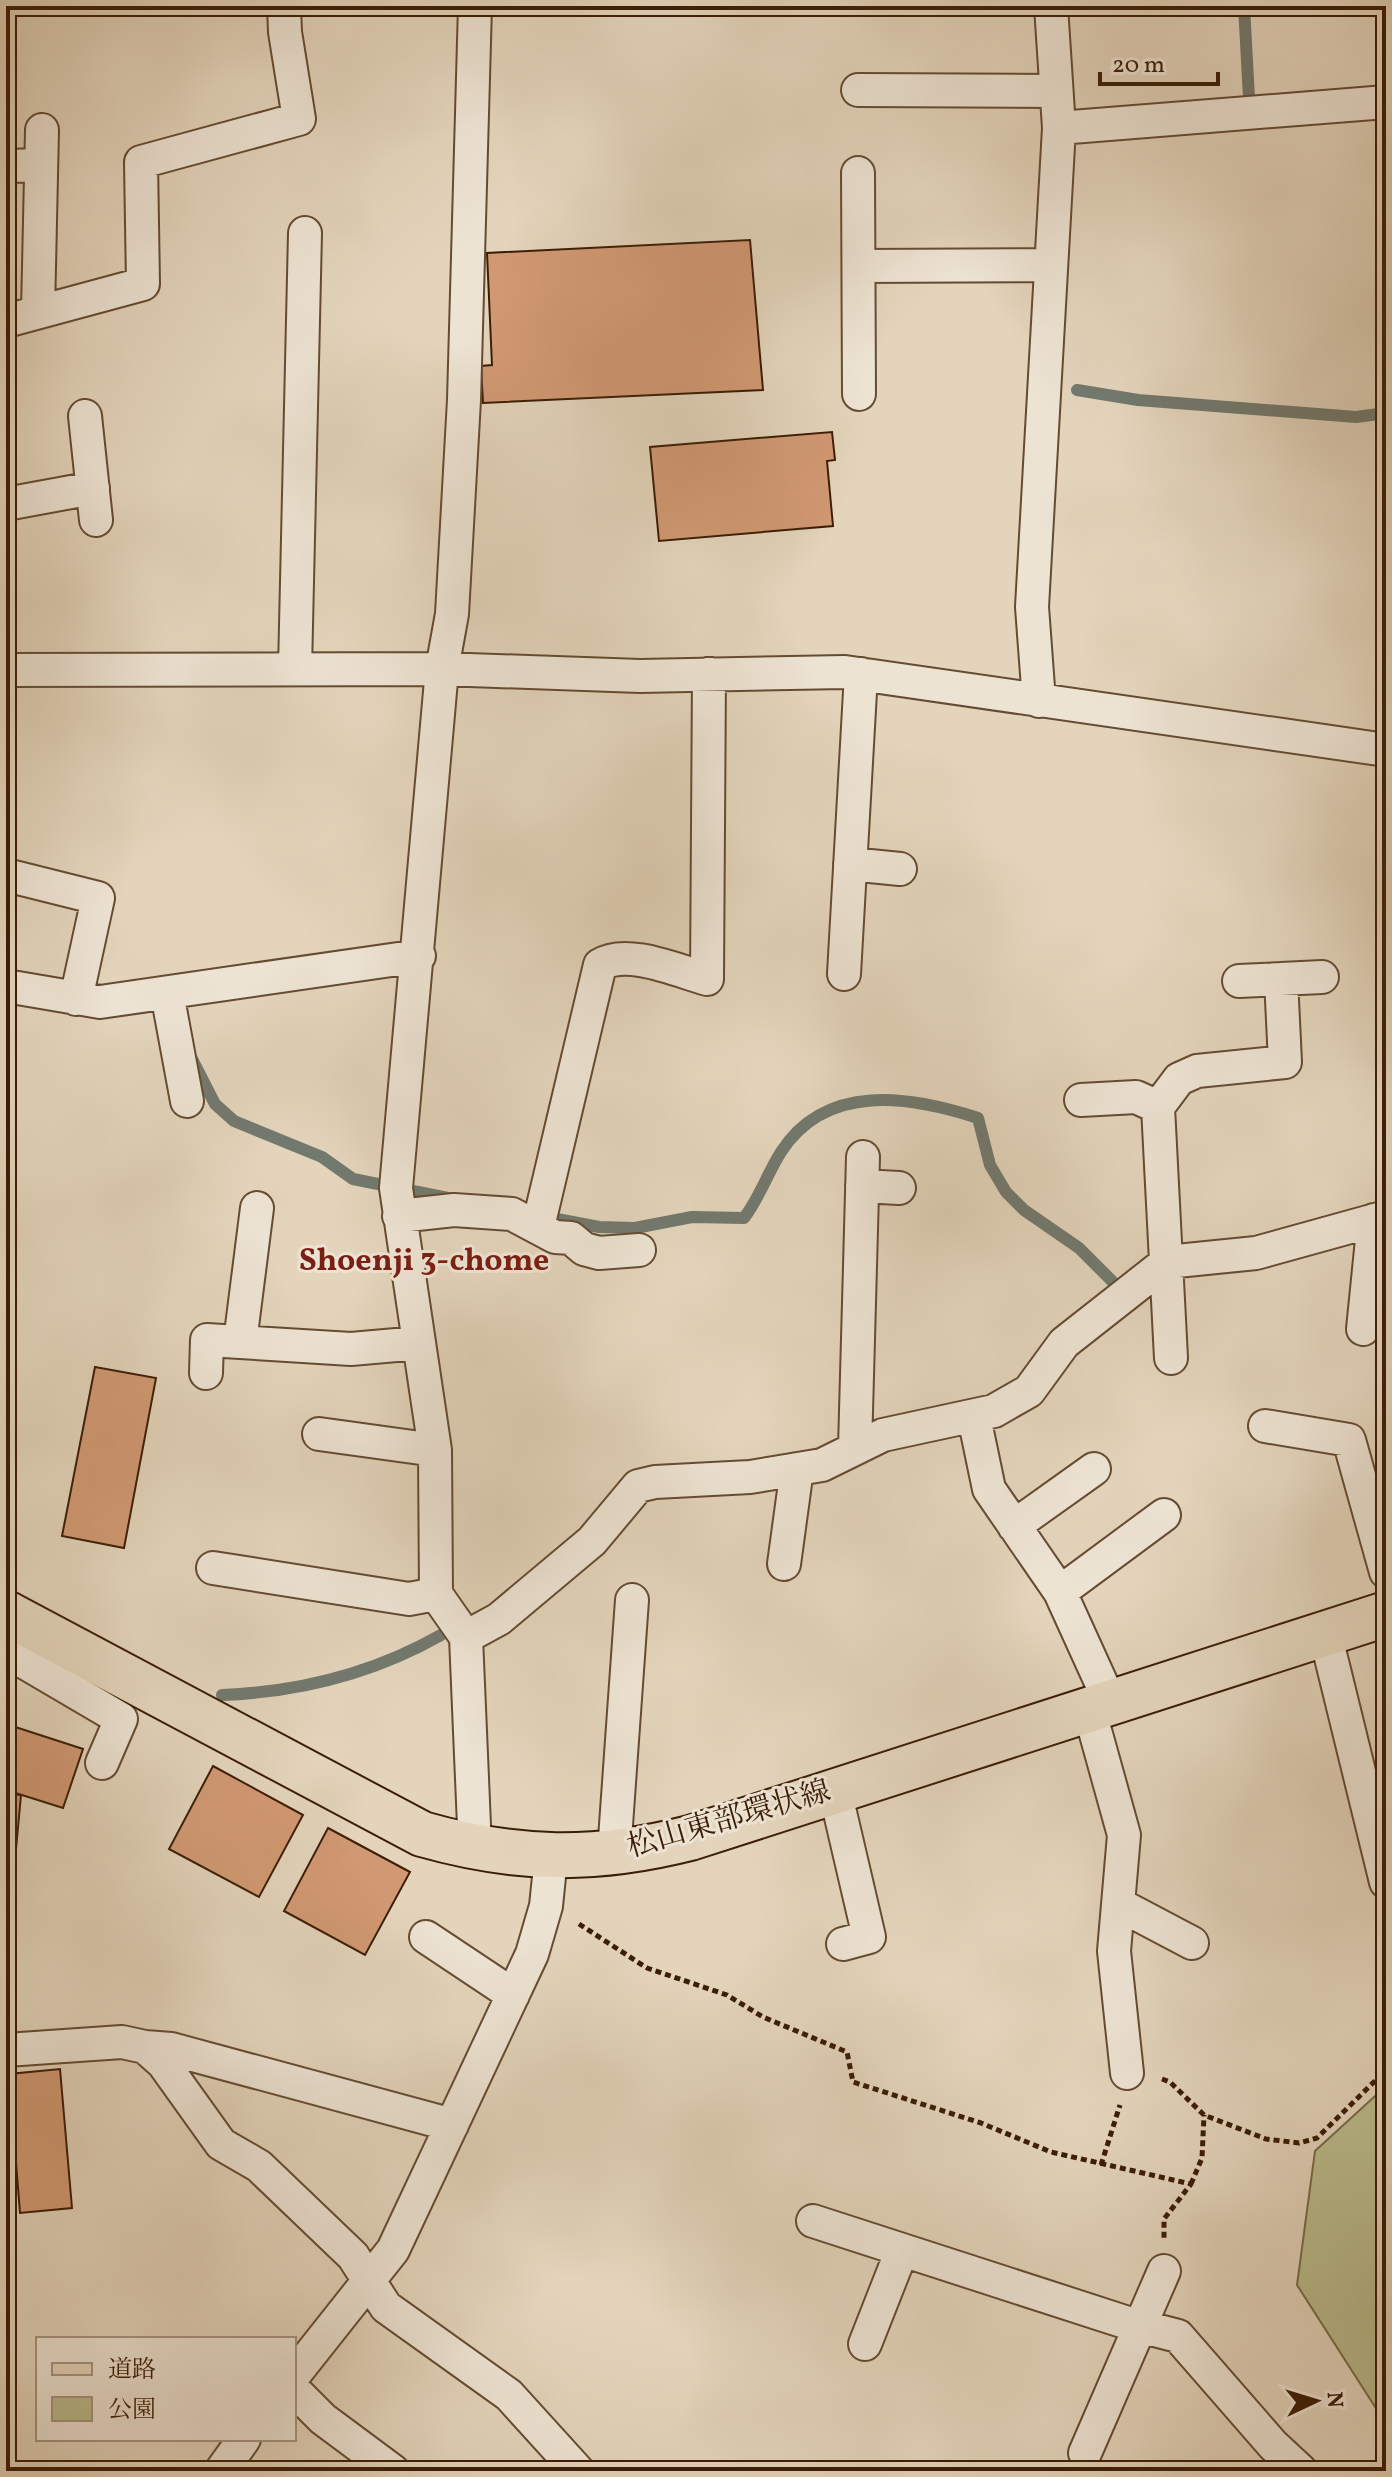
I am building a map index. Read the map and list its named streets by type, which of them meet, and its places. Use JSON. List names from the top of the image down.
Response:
{
  "streets": {
    "main road": ["松山東部環状線"]
  },
  "districts": ["Shoenji 3-chome"],
  "legend": ["道路", "公園"],
  "scale_bar": "20 m",
  "north": "right"
}
